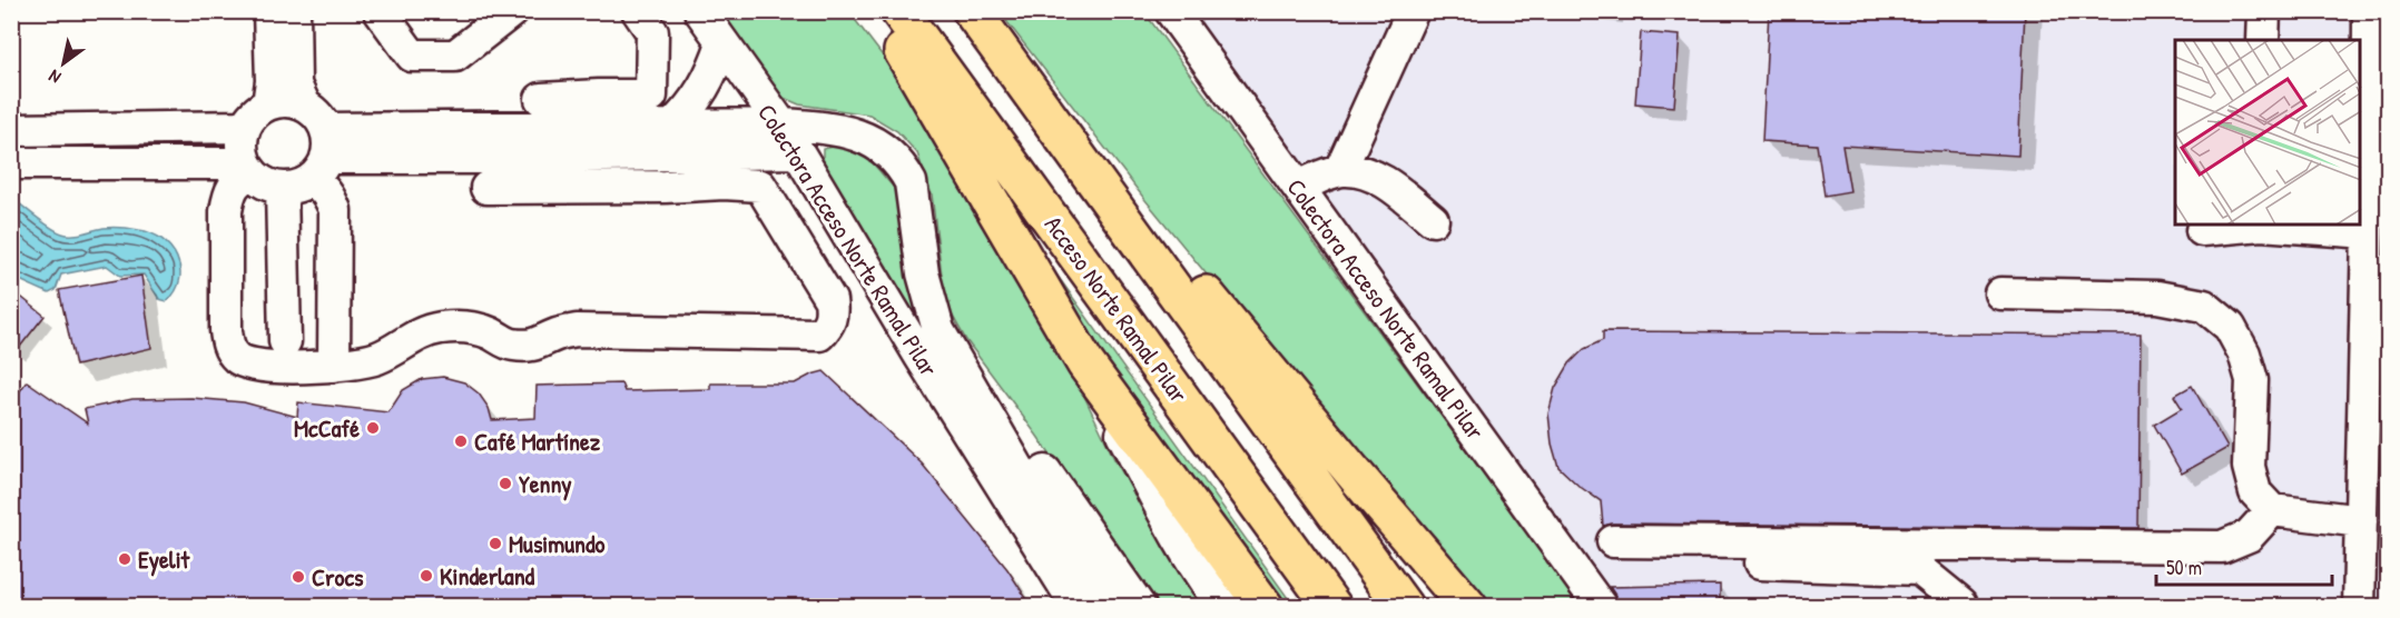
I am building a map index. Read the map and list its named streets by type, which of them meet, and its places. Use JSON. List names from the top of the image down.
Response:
{
  "streets": {
    "highway": ["Acceso Norte Ramal Pilar"],
    "street": ["Colectora Acceso Norte Ramal Pilar"]
  },
  "places": [
    "McCafé",
    "Café Martínez",
    "Yenny",
    "Musimundo",
    "Eyelit",
    "Kinderland",
    "Crocs"
  ],
  "scale_bar": "50 m",
  "north": "bottom left"
}
